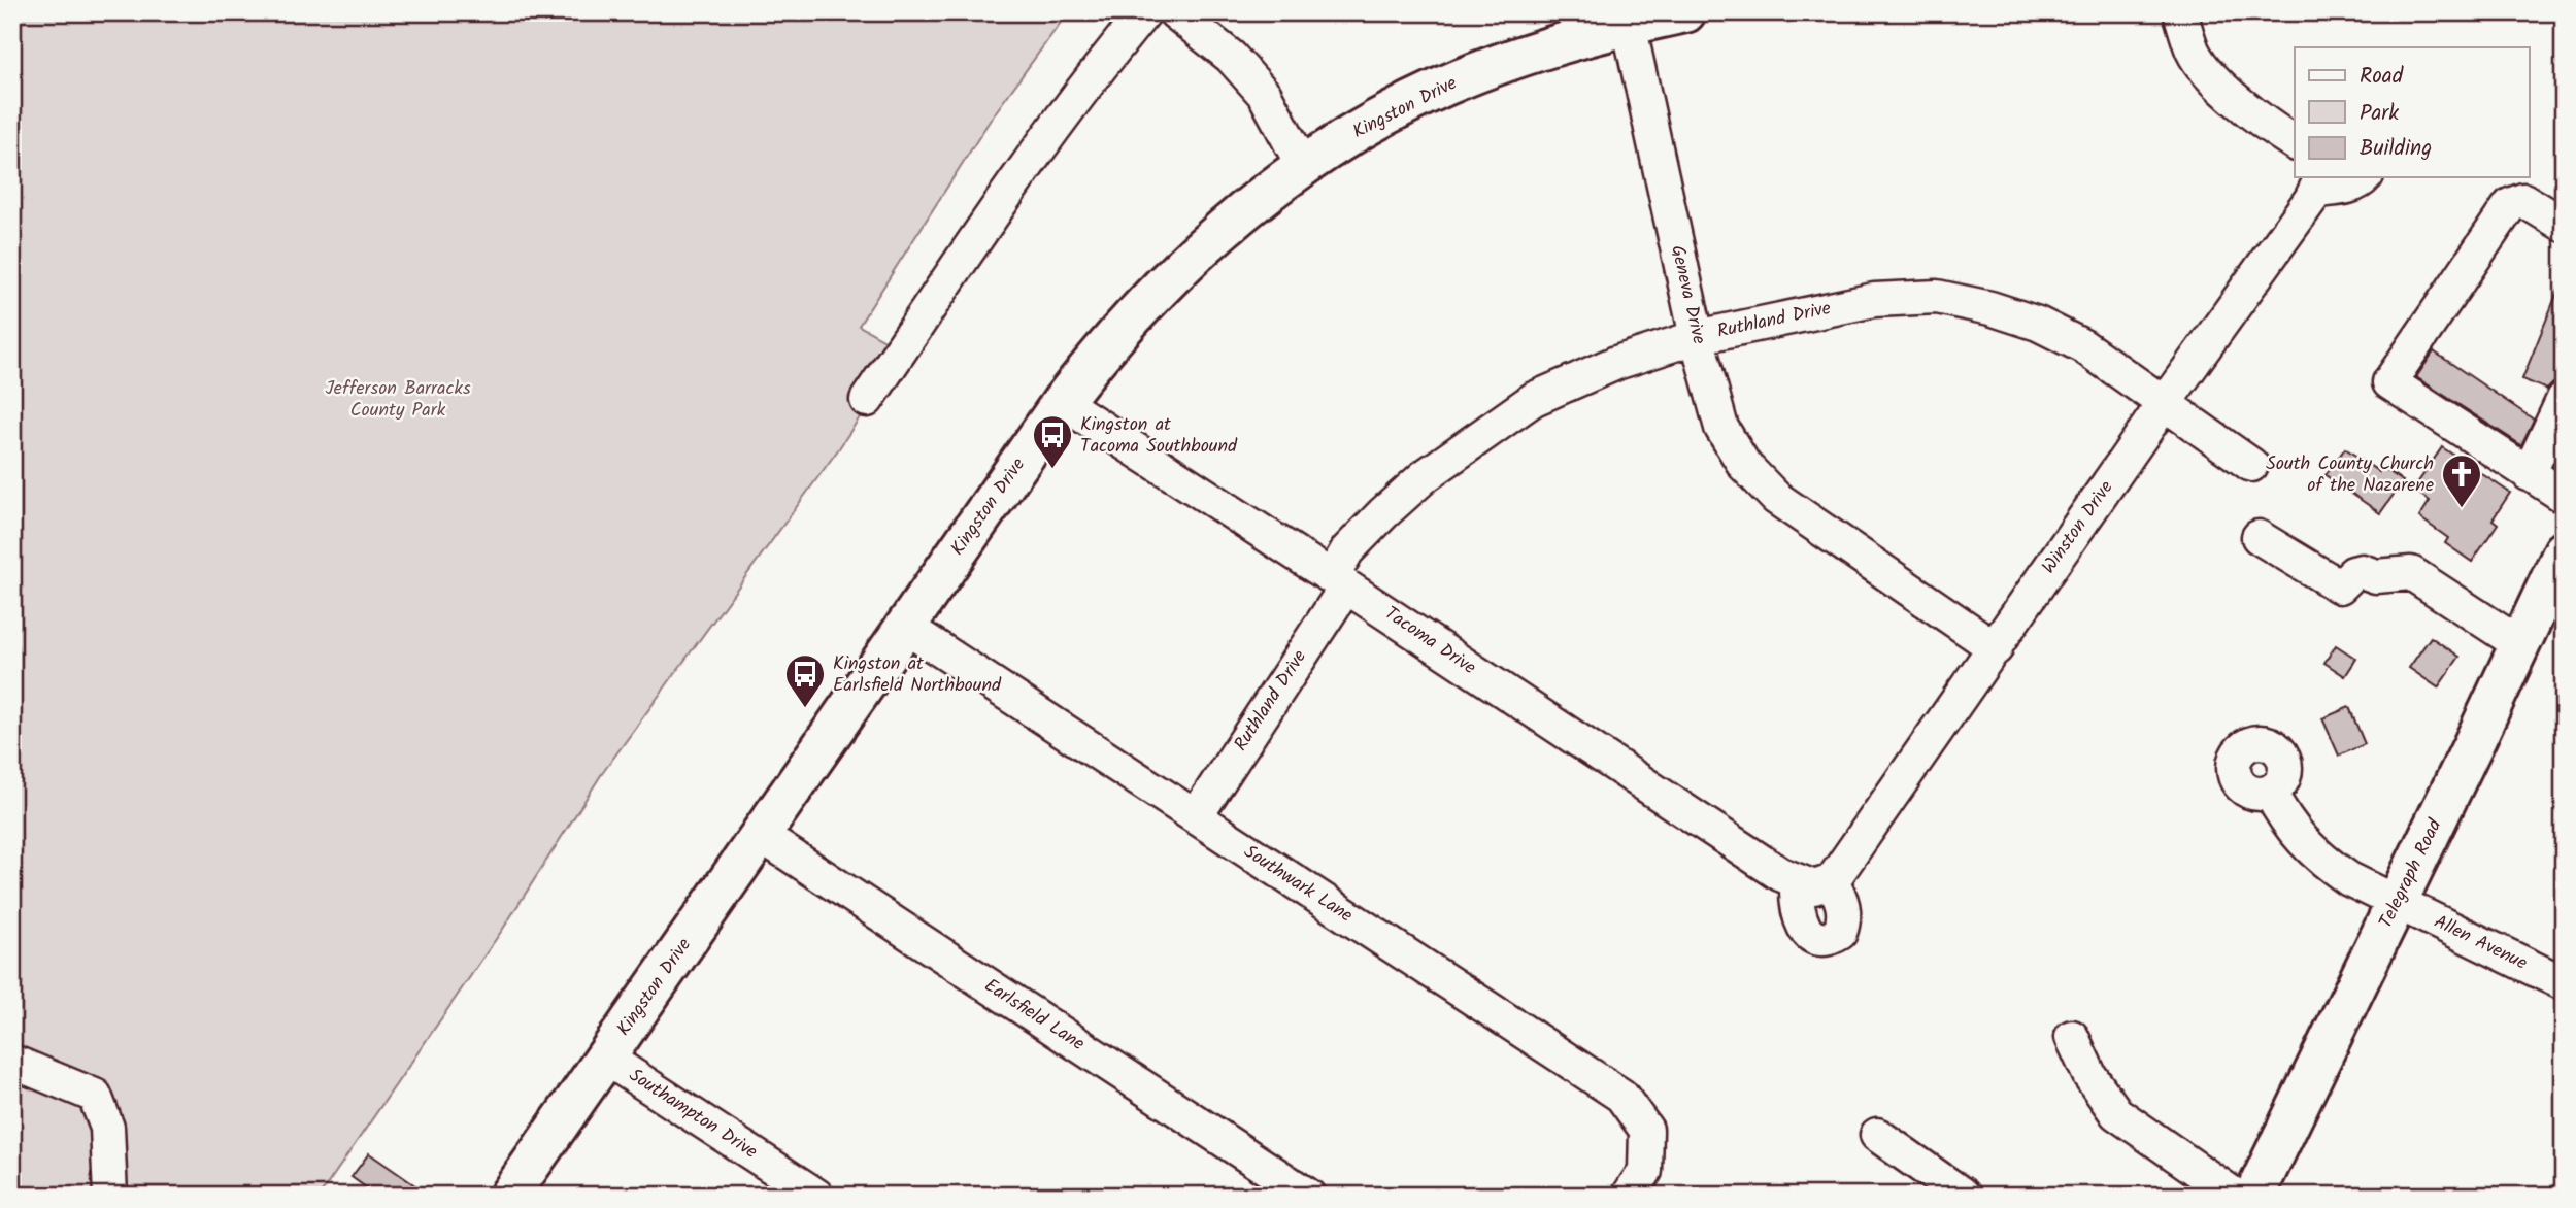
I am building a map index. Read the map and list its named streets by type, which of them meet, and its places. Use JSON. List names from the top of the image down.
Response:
{
  "streets": {
    "main road": ["Kingston Drive", "Telegraph Road"],
    "street": [
      "Geneva Drive",
      "Ruthland Drive",
      "Winston Drive",
      "Tacoma Drive",
      "Southwark Lane",
      "Allen Avenue",
      "Earlsfield Lane",
      "Southampton Drive"
    ]
  },
  "crossings": [
    ["Kingston Drive", "Geneva Drive"],
    ["Kingston Drive", "Tacoma Drive"],
    ["Kingston Drive", "Southwark Lane"],
    ["Kingston Drive", "Earlsfield Lane"],
    ["Kingston Drive", "Southampton Drive"],
    ["Geneva Drive", "Ruthland Drive"],
    ["Geneva Drive", "Winston Drive"],
    ["Ruthland Drive", "Winston Drive"],
    ["Ruthland Drive", "Tacoma Drive"],
    ["Ruthland Drive", "Southwark Lane"],
    ["Telegraph Road", "Allen Avenue"]
  ],
  "parks": ["Jefferson Barracks County Park"],
  "places": {
    "bus stop": ["Kingston at Tacoma Southbound", "Kingston at Earlsfield Northbound"],
    "church": ["South County Church of the Nazarene"]
  },
  "legend": ["Road", "Park", "Building"]
}
